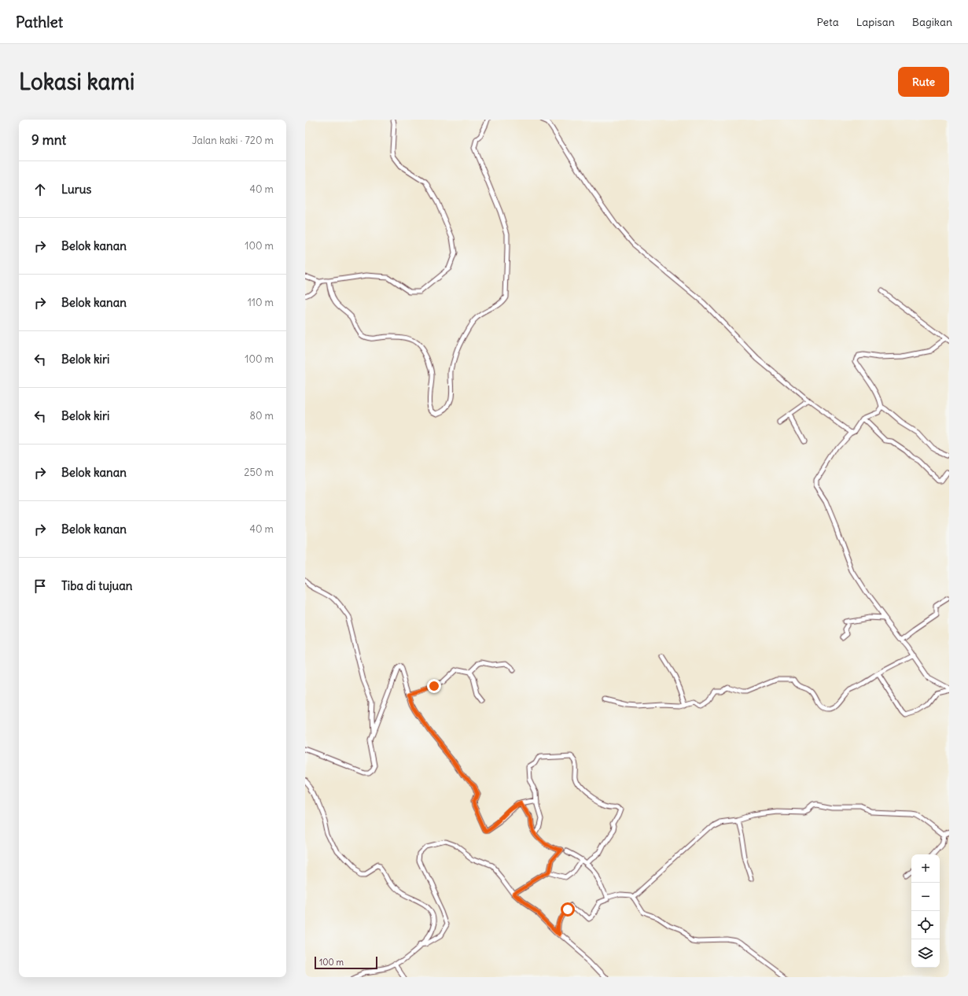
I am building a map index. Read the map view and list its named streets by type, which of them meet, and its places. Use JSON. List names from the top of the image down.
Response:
{
  "scale_bar": "100 m",
  "page": {
    "header": "Pathlet",
    "nav": ["Peta", "Lapisan", "Bagikan"],
    "buttons": "Rute",
    "title": "Lokasi kami",
    "heading": ["9 mnt", "Jalan kaki · 720 m"],
    "list": [
      ["Lurus", "40 m"],
      ["Belok kanan", "100 m"],
      ["Belok kanan", "110 m"],
      ["Belok kiri", "100 m"],
      ["Belok kiri", "80 m"],
      ["Belok kanan", "250 m"],
      ["Belok kanan", "40 m"],
      "Tiba di tujuan"
    ],
    "map_buttons": ["+", "−"],
    "scale": "100 m"
  }
}
